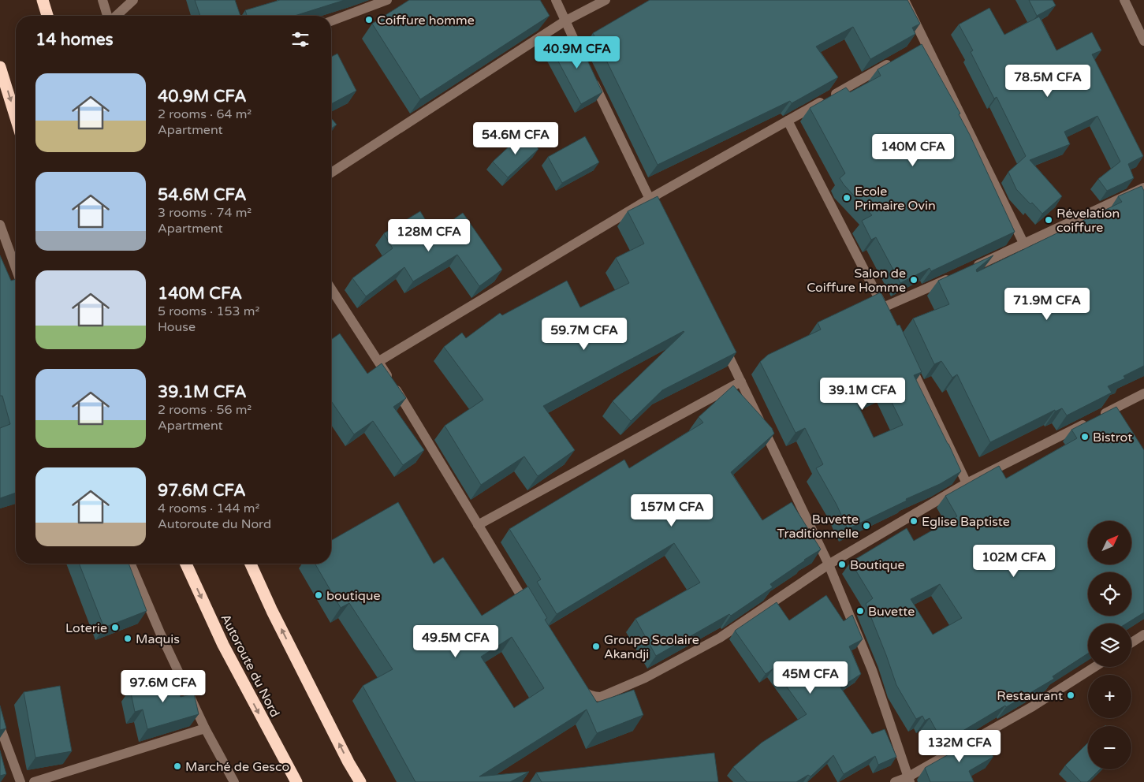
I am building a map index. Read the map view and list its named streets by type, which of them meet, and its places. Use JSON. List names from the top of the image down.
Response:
{
  "streets": {
    "highway": ["Autoroute du Nord"]
  },
  "places": [
    "Coiffure homme",
    "Ecole Primaire Ovin",
    "Révelation coiffure",
    "Salon de Coiffure Homme",
    "Bistrot",
    "Eglise Baptiste",
    "Buvette Traditionnelle",
    "Boutique",
    "boutique",
    "Buvette",
    "Loterie",
    "Maquis",
    "Groupe Scolaire Akandji",
    "Restaurant",
    "Marché de Gesco"
  ],
  "north": "top right",
  "page": {
    "heading": "14 homes",
    "price": [
      "40.9M CFA",
      "78.5M CFA",
      "54.6M CFA",
      "140M CFA",
      "128M CFA",
      "71.9M CFA",
      "59.7M CFA",
      "39.1M CFA",
      "157M CFA",
      "102M CFA",
      "49.5M CFA",
      "45M CFA",
      "97.6M CFA",
      "132M CFA"
    ],
    "list": [
      {
        "name": "40.9M CFA",
        "note": "2 rooms · 64 m² · Apartment"
      },
      {
        "name": "54.6M CFA",
        "note": "3 rooms · 74 m² · Apartment"
      },
      {
        "name": "140M CFA",
        "note": "5 rooms · 153 m² · House"
      },
      {
        "name": "39.1M CFA",
        "note": "2 rooms · 56 m² · Apartment"
      },
      {
        "name": "97.6M CFA",
        "note": "4 rooms · 144 m² · Autoroute du Nord"
      }
    ],
    "map_buttons": ["+", "−"]
  }
}
